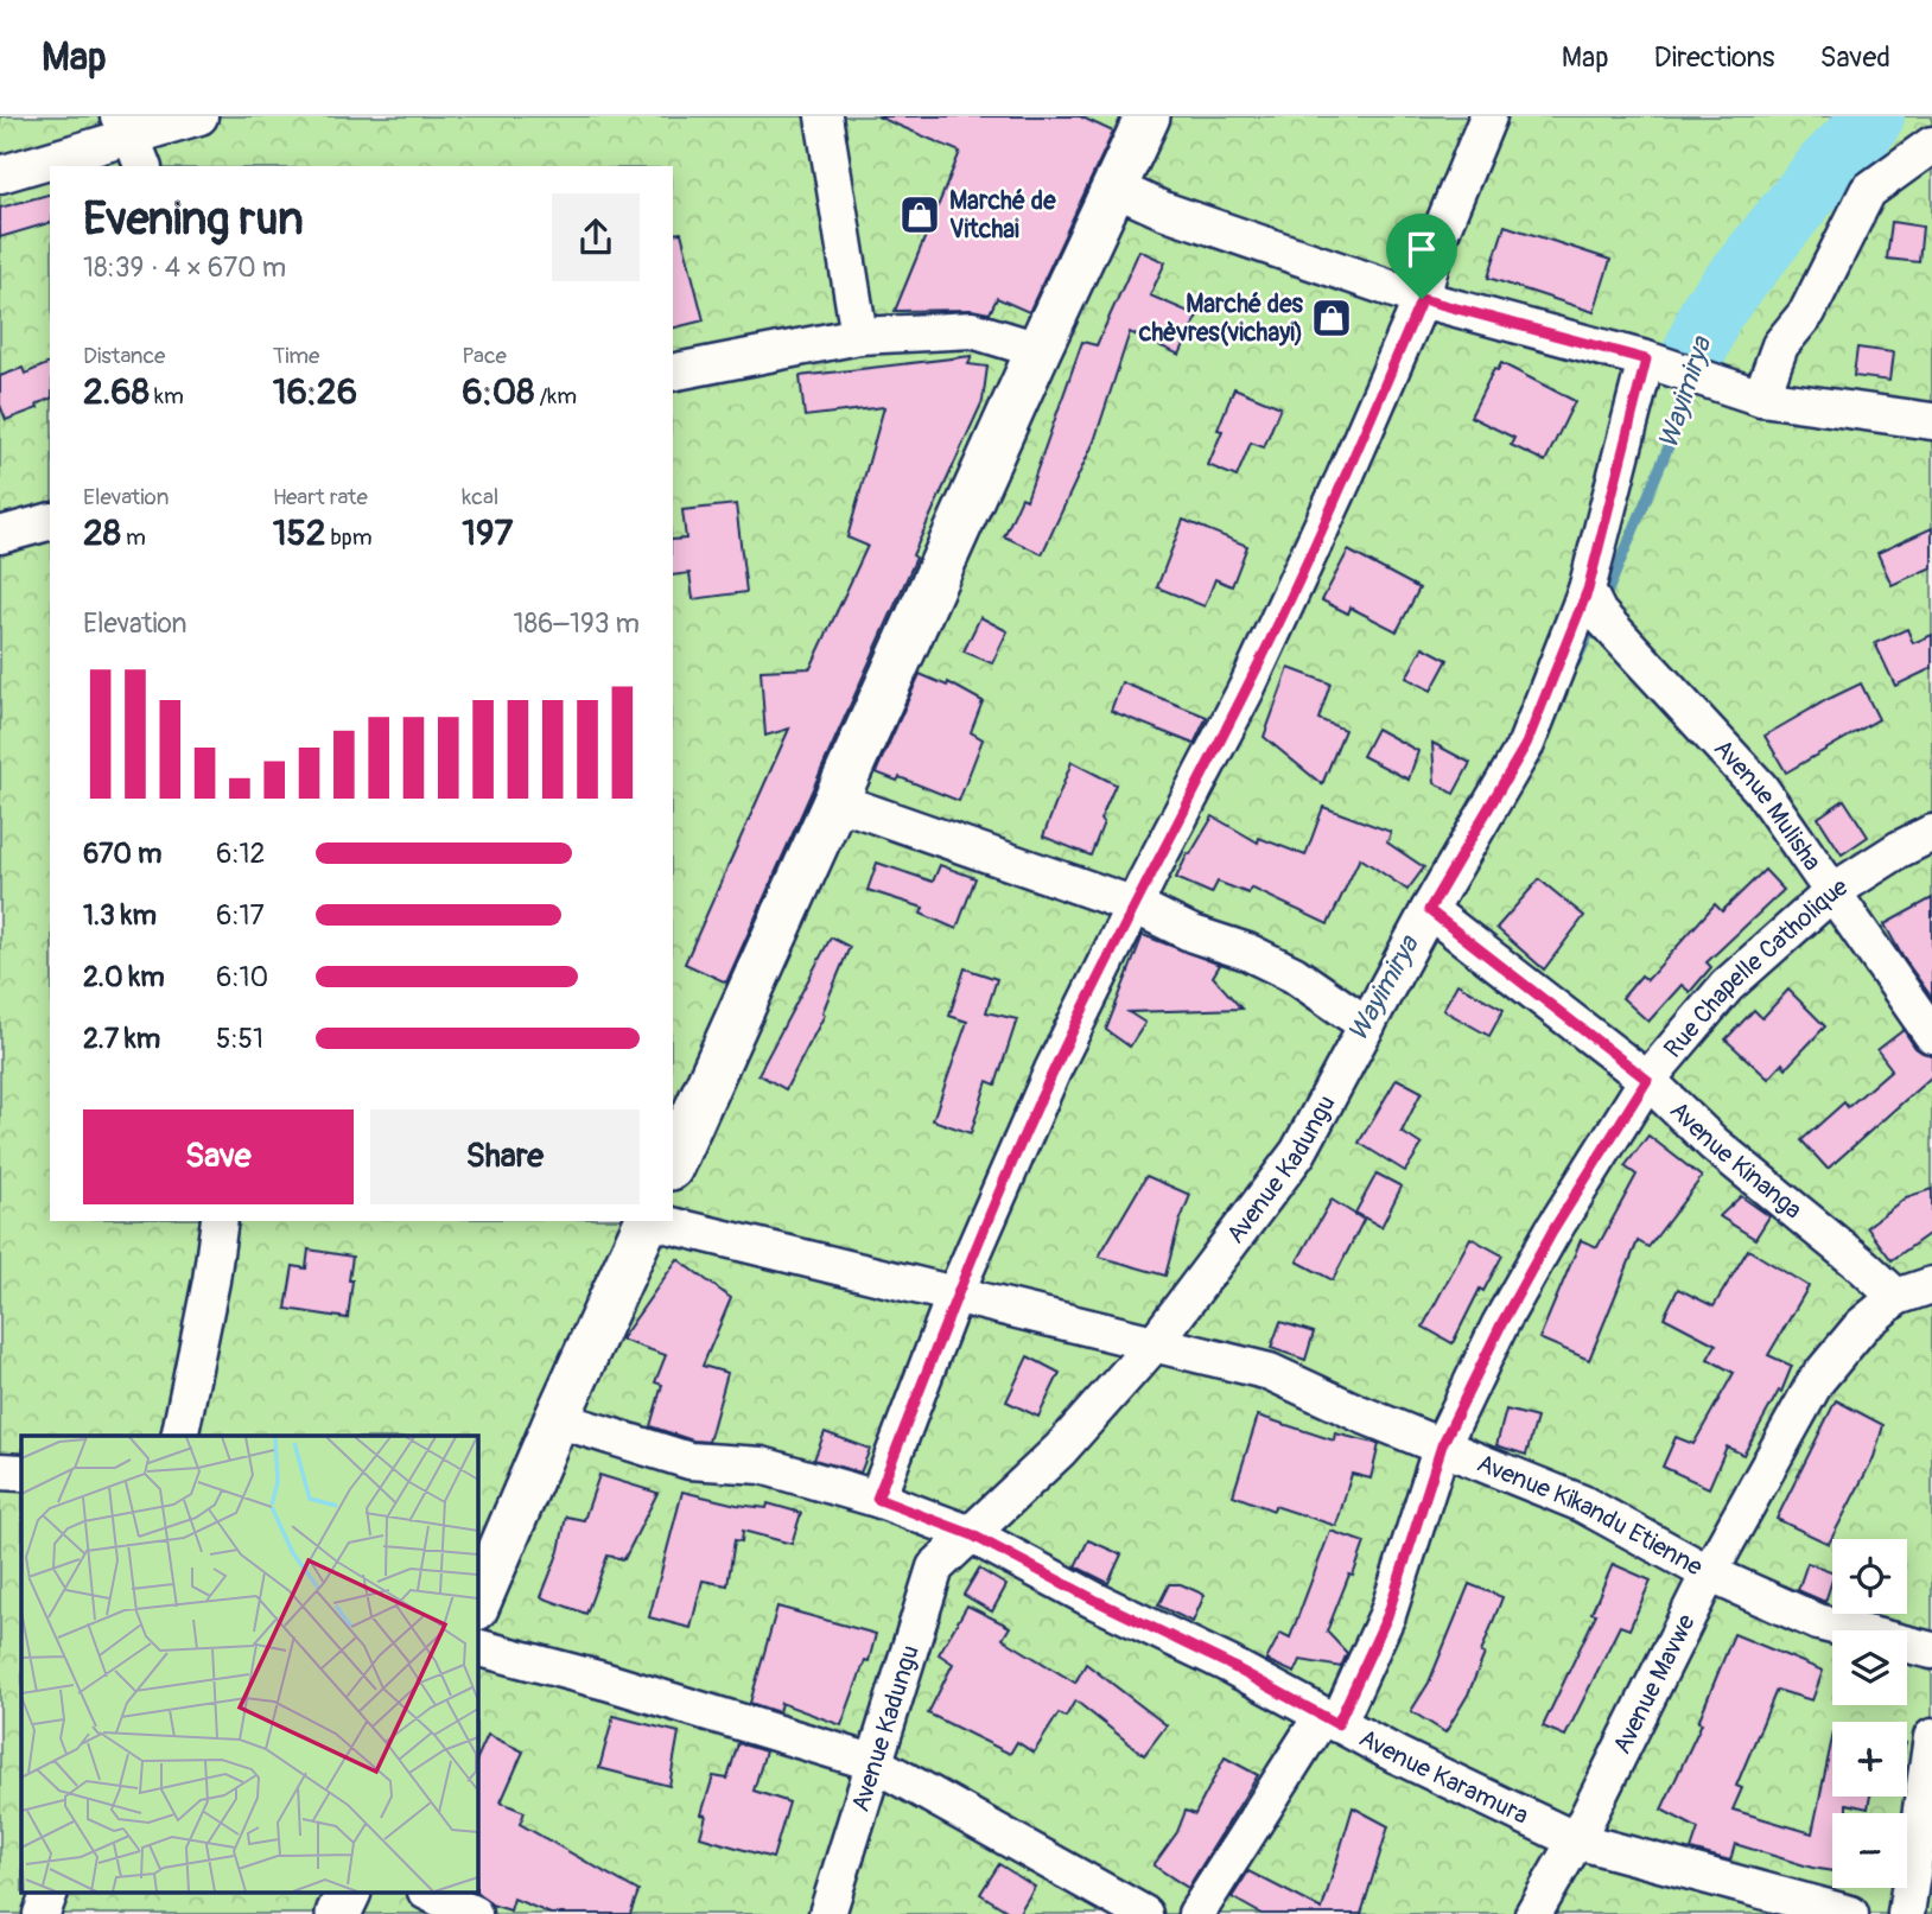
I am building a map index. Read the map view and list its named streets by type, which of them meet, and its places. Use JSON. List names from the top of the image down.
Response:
{
  "streets": {
    "street": [
      "Avenue Mulisha",
      "Rue Chapelle Catholique",
      "Avenue Kinanga",
      "Avenue Kadungu",
      "Avenue Kikandu Etienne",
      "Avenue Mavwe",
      "Avenue Karamura"
    ]
  },
  "crossings": [
    ["Avenue Mulisha", "Rue Chapelle Catholique"],
    ["Avenue Mulisha", "Avenue Kadungu"],
    ["Rue Chapelle Catholique", "Avenue Kinanga"],
    ["Rue Chapelle Catholique", "Avenue Kikandu Etienne"],
    ["Rue Chapelle Catholique", "Avenue Karamura"],
    ["Avenue Kinanga", "Avenue Kadungu"],
    ["Avenue Kinanga", "Avenue Mavwe"],
    ["Avenue Kadungu", "Avenue Kikandu Etienne"],
    ["Avenue Kadungu", "Avenue Karamura"],
    ["Avenue Kikandu Etienne", "Avenue Mavwe"],
    ["Avenue Mavwe", "Avenue Karamura"]
  ],
  "water": ["Wayimirya"],
  "places": {
    "shop": ["Marché de Vitchai", "Marché des chèvres(vichayi)"]
  },
  "page": {
    "header": "Map",
    "nav": ["Map", "Directions", "Saved"],
    "heading": ["Evening run", "18:39 · 4 × 670 m"],
    "stats": [
      ["Distance", "2.68 km"],
      ["Time", "16:26"],
      ["Pace", "6:08 /km"],
      ["Elevation", "28 m"],
      ["Heart rate", "152 bpm"],
      ["kcal", "197"]
    ],
    "chart": ["Elevation", "186–193 m"],
    "list": [
      {
        "name": "670 m",
        "note": "6:12"
      },
      {
        "name": "1.3 km",
        "note": "6:17"
      },
      {
        "name": "2.0 km",
        "note": "6:10"
      },
      {
        "name": "2.7 km",
        "note": "5:51"
      }
    ],
    "buttons": ["Save", "Share"],
    "map_buttons": ["+", "−"]
  }
}
